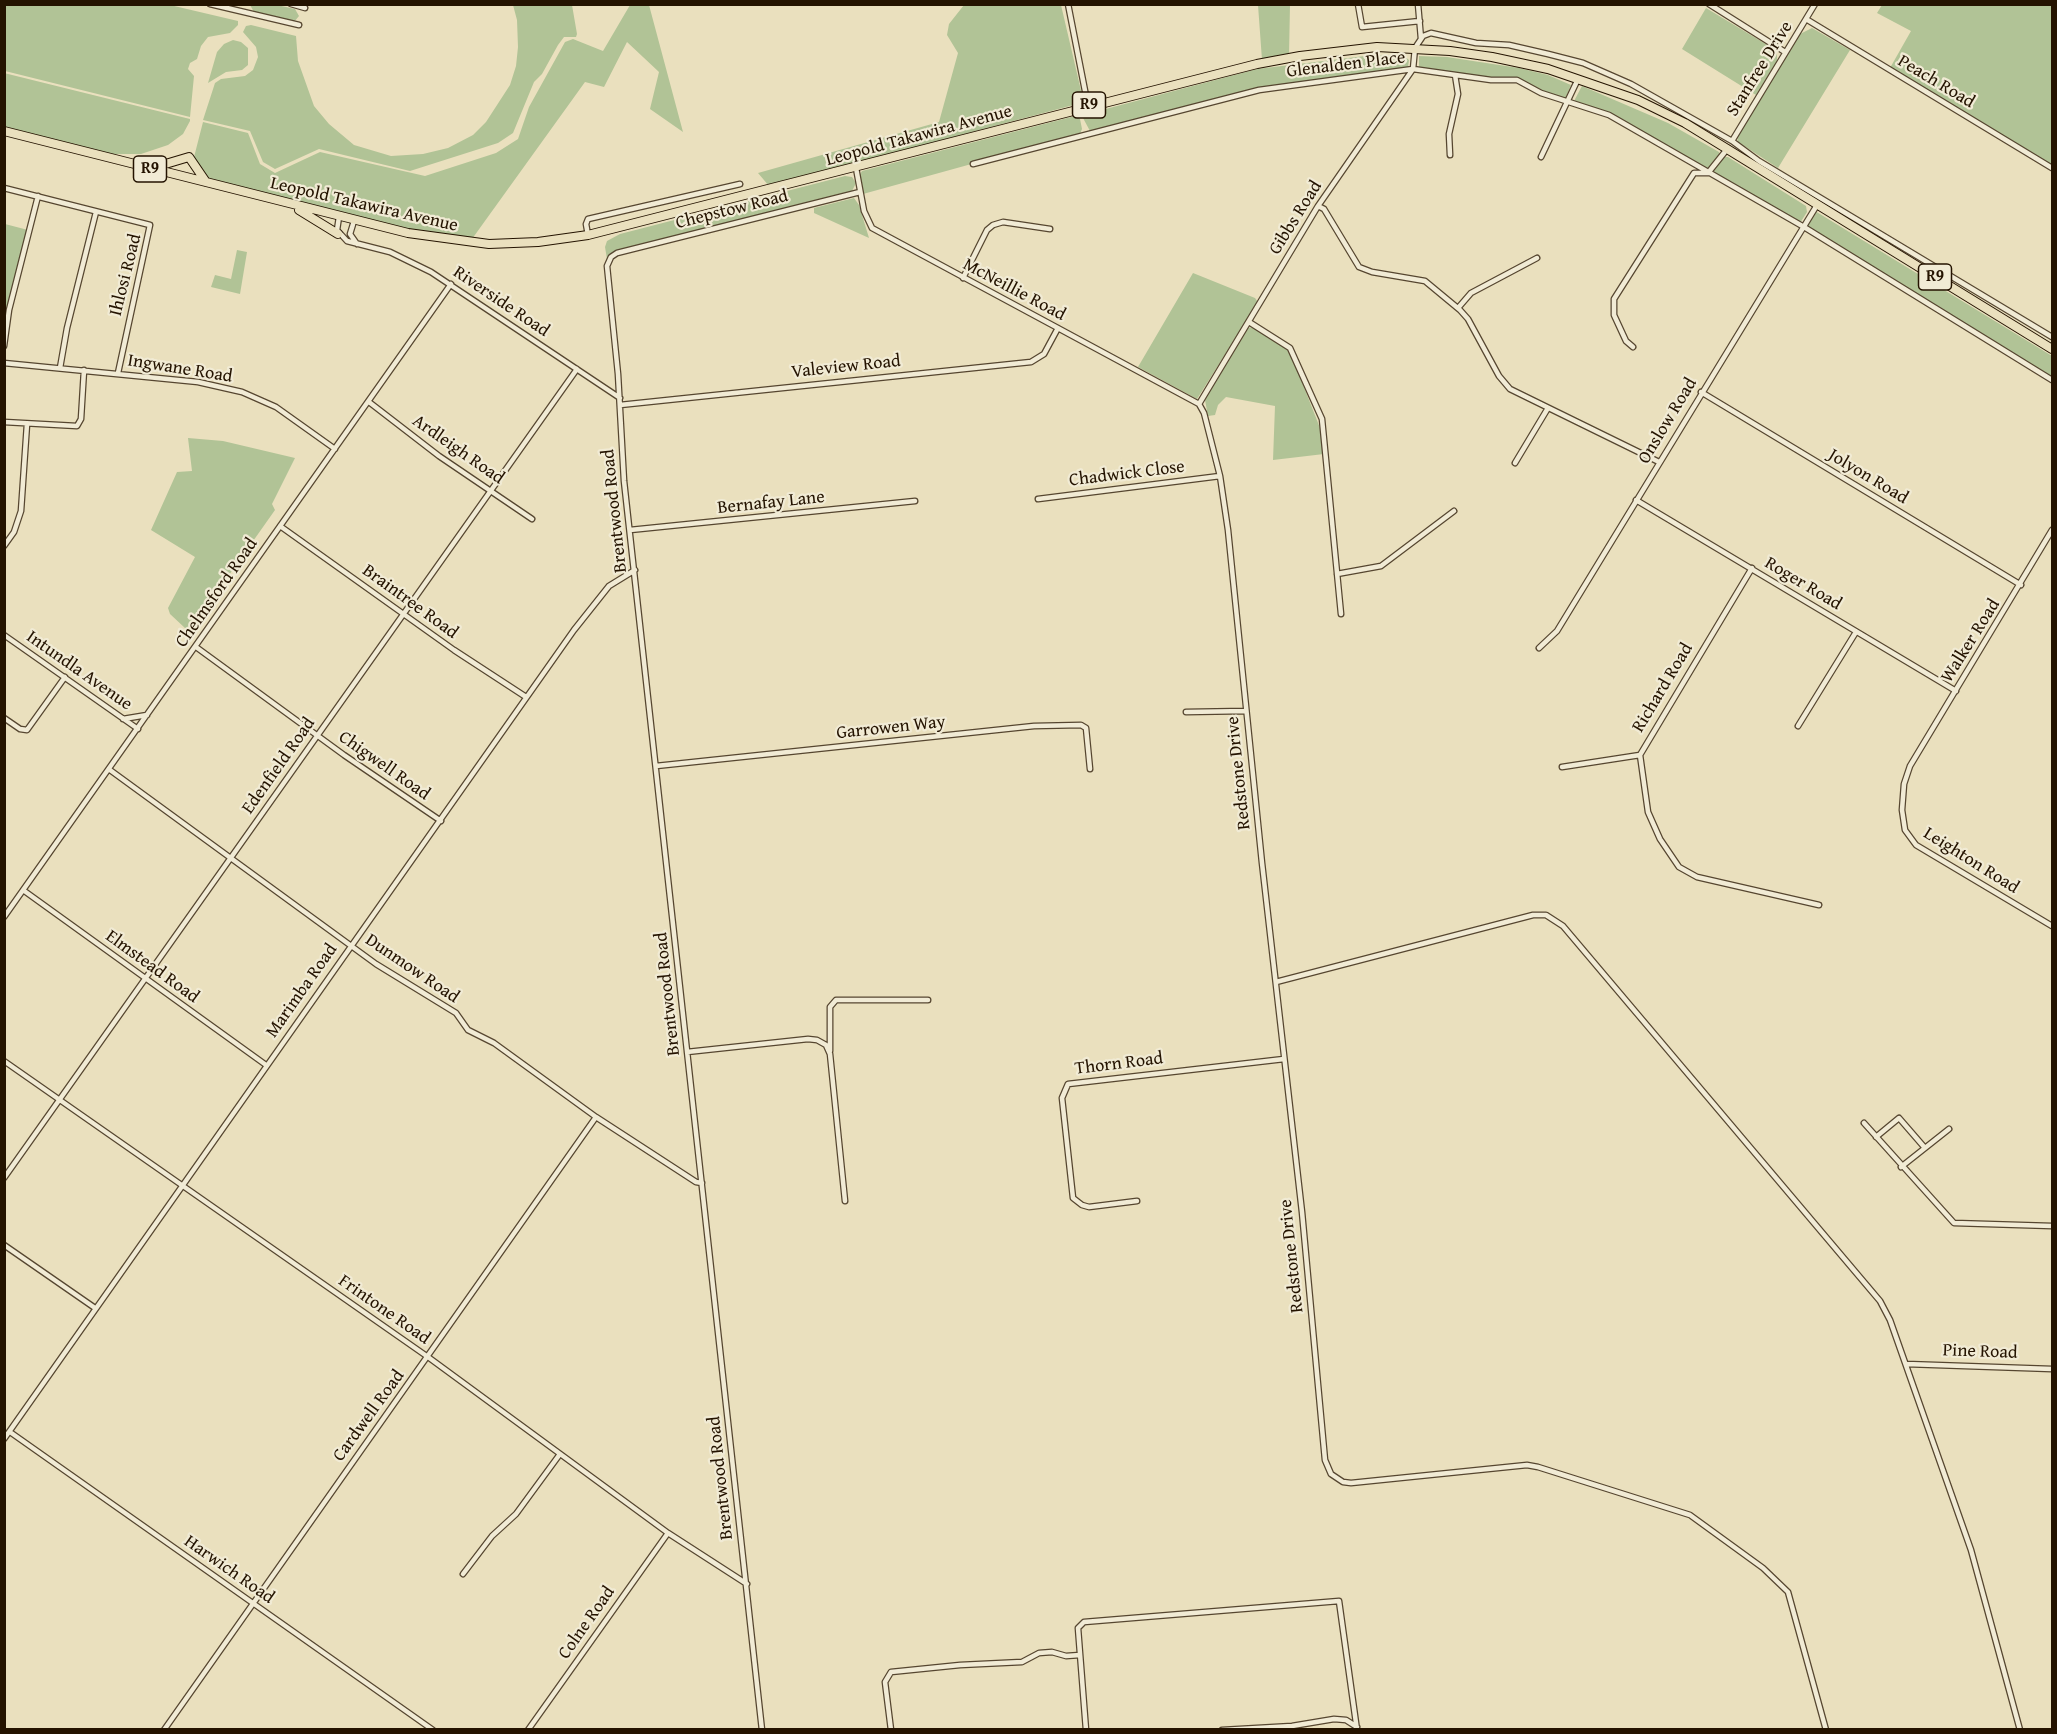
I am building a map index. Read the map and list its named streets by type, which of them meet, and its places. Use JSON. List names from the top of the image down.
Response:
{
  "streets": {
    "highway": ["R9", "Leopold Takawira Avenue"],
    "street": [
      "Glenalden Place",
      "Stanfree Drive",
      "Peach Road",
      "Chepstow Road",
      "Gibbs Road",
      "Ihlosi Road",
      "McNeillie Road",
      "Riverside Road",
      "Valeview Road",
      "Ingwane Road",
      "Onslow Road",
      "Ardleigh Road",
      "Chadwick Close",
      "Jolyon Road",
      "Bernafay Lane",
      "Brentwood Road",
      "Roger Road",
      "Chelmsford Road",
      "Braintree Road",
      "Walker Road",
      "Intundla Avenue",
      "Richard Road",
      "Garrowen Way",
      "Edenfield Road",
      "Chigwell Road",
      "Redstone Drive",
      "Leighton Road",
      "Elmstead Road",
      "Dunmow Road",
      "Marimba Road",
      "Thorn Road",
      "Frintone Road",
      "Pine Road",
      "Cardwell Road",
      "Harwich Road",
      "Colne Road"
    ]
  },
  "crossings": [
    ["Glenalden Place", "Stanfree Drive"],
    ["Glenalden Place", "Gibbs Road"],
    ["Glenalden Place", "Onslow Road"],
    ["Stanfree Drive", "Peach Road"],
    ["Stanfree Drive", "Leopold Takawira Avenue"],
    ["R9", "Leopold Takawira Avenue"],
    ["R9", "Onslow Road"],
    ["Leopold Takawira Avenue", "Gibbs Road"],
    ["Leopold Takawira Avenue", "McNeillie Road"],
    ["Leopold Takawira Avenue", "Onslow Road"],
    ["Chepstow Road", "McNeillie Road"],
    ["Chepstow Road", "Brentwood Road"],
    ["Gibbs Road", "McNeillie Road"],
    ["Gibbs Road", "Redstone Drive"],
    ["Ihlosi Road", "Ingwane Road"],
    ["McNeillie Road", "Valeview Road"],
    ["McNeillie Road", "Redstone Drive"],
    ["Riverside Road", "Brentwood Road"],
    ["Riverside Road", "Chelmsford Road"],
    ["Riverside Road", "Edenfield Road"],
    ["Valeview Road", "Brentwood Road"],
    ["Ingwane Road", "Chelmsford Road"],
    ["Onslow Road", "Jolyon Road"],
    ["Onslow Road", "Roger Road"],
    ["Ardleigh Road", "Chelmsford Road"],
    ["Ardleigh Road", "Edenfield Road"],
    ["Chadwick Close", "Redstone Drive"],
    ["Jolyon Road", "Walker Road"],
    ["Bernafay Lane", "Brentwood Road"],
    ["Brentwood Road", "Garrowen Way"],
    ["Brentwood Road", "Dunmow Road"],
    ["Brentwood Road", "Marimba Road"],
    ["Brentwood Road", "Frintone Road"],
    ["Roger Road", "Walker Road"],
    ["Roger Road", "Richard Road"],
    ["Chelmsford Road", "Braintree Road"],
    ["Chelmsford Road", "Intundla Avenue"],
    ["Chelmsford Road", "Chigwell Road"],
    ["Chelmsford Road", "Elmstead Road"],
    ["Chelmsford Road", "Dunmow Road"],
    ["Braintree Road", "Edenfield Road"],
    ["Braintree Road", "Marimba Road"],
    ["Walker Road", "Leighton Road"],
    ["Edenfield Road", "Chigwell Road"],
    ["Edenfield Road", "Elmstead Road"],
    ["Edenfield Road", "Dunmow Road"],
    ["Edenfield Road", "Frintone Road"],
    ["Chigwell Road", "Marimba Road"],
    ["Redstone Drive", "Thorn Road"],
    ["Elmstead Road", "Marimba Road"],
    ["Dunmow Road", "Marimba Road"],
    ["Dunmow Road", "Cardwell Road"],
    ["Marimba Road", "Frintone Road"],
    ["Marimba Road", "Harwich Road"],
    ["Frintone Road", "Cardwell Road"],
    ["Frintone Road", "Colne Road"],
    ["Cardwell Road", "Harwich Road"]
  ]
}
